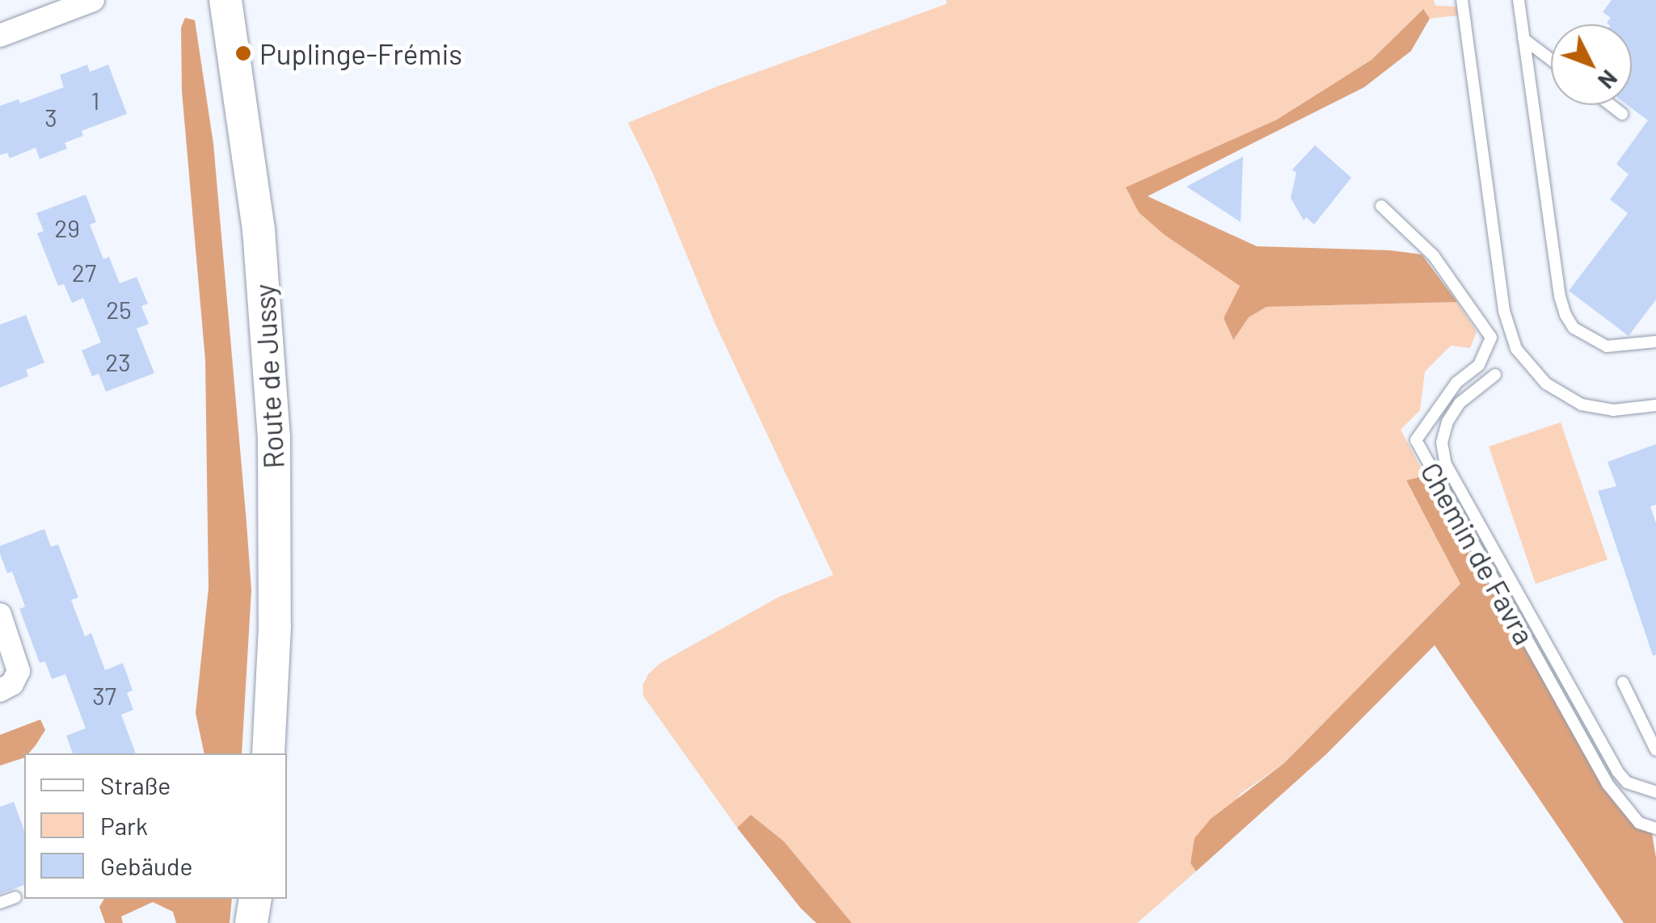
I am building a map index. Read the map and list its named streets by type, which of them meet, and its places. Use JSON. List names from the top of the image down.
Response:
{
  "streets": {
    "main road": ["Route de Jussy"],
    "lane": ["Chemin de Favra"]
  },
  "places": ["Puplinge-Frémis"],
  "house_numbers": [
    "1",
    "3",
    "29",
    "27",
    "25",
    "23",
    "37"
  ],
  "legend": ["Straße", "Park", "Gebäude"],
  "north": "bottom right"
}
